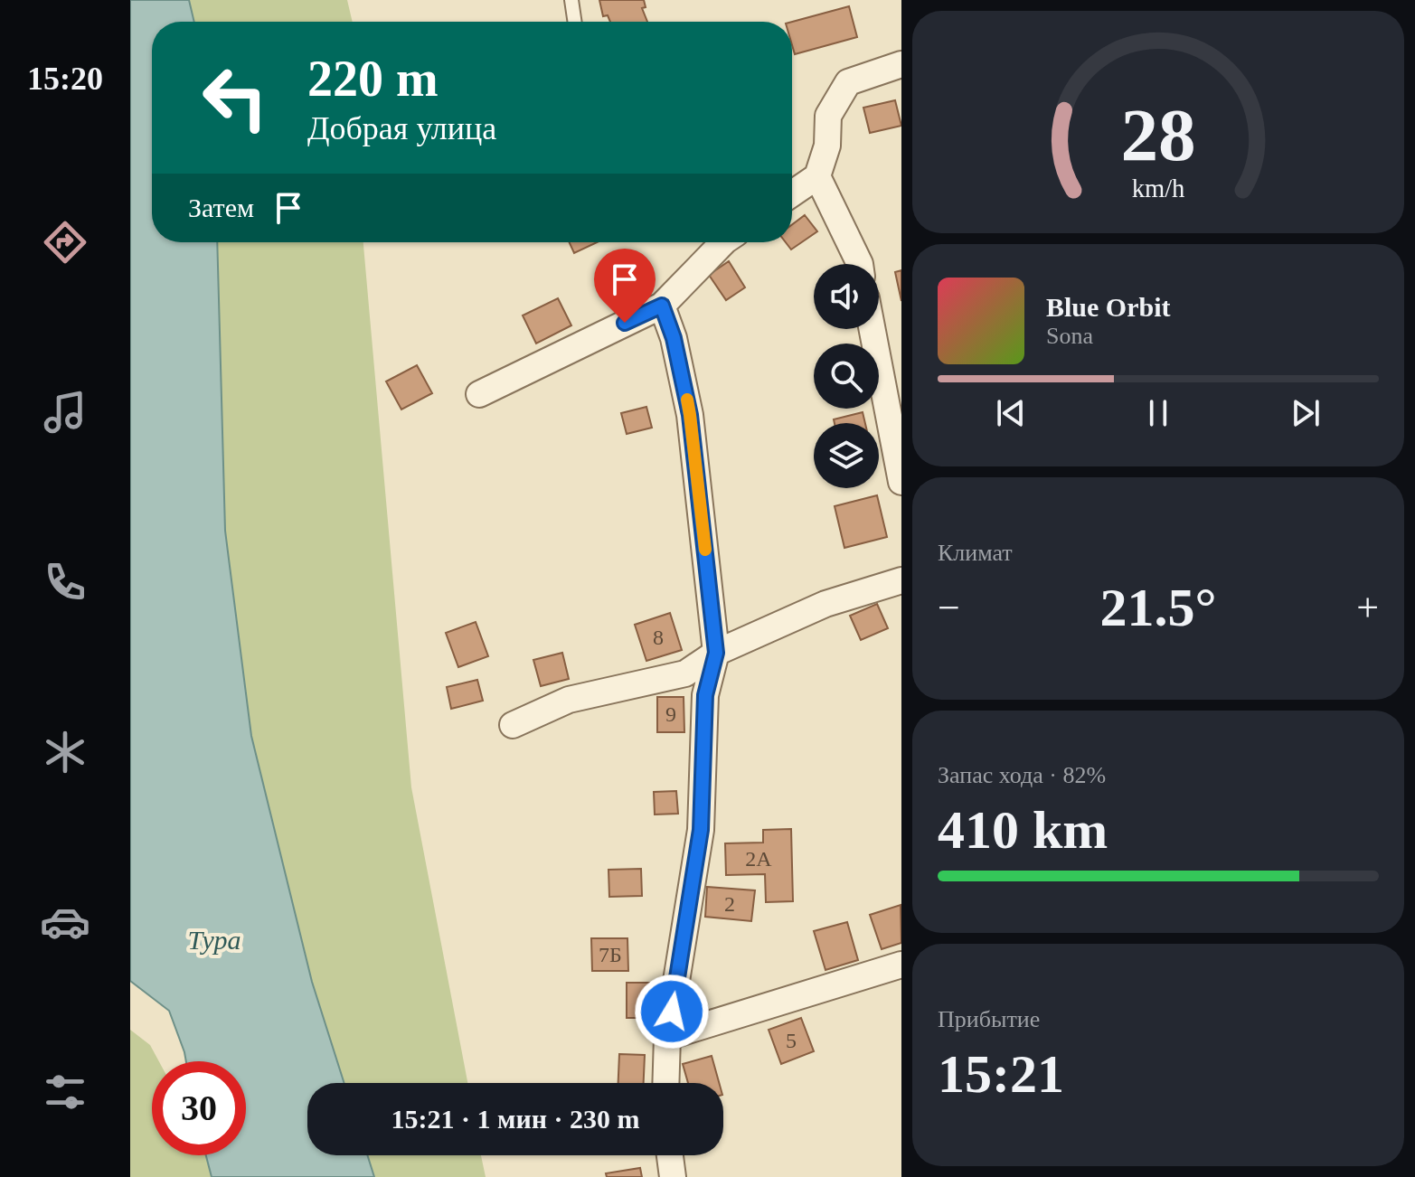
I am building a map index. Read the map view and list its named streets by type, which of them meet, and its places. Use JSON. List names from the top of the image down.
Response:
{
  "water": ["Тура"],
  "house_numbers": [
    "8",
    "9",
    "2А",
    "2",
    "7Б",
    "5"
  ],
  "page": {
    "tabs": "15:20",
    "turn": ["220 m", "Добрая улица"],
    "then": "Затем",
    "song": ["Blue Orbit", "Sona"],
    "tile": [
      "Климат",
      ["Запас хода · 82%", "410 km"],
      ["Прибытие", "15:21"]
    ],
    "heat": ["−", "21.5°", "+"],
    "limit": "30",
    "trip": "15:21 · 1 мин · 230 m",
    "gauge": ["28", "km/h"]
  }
}
